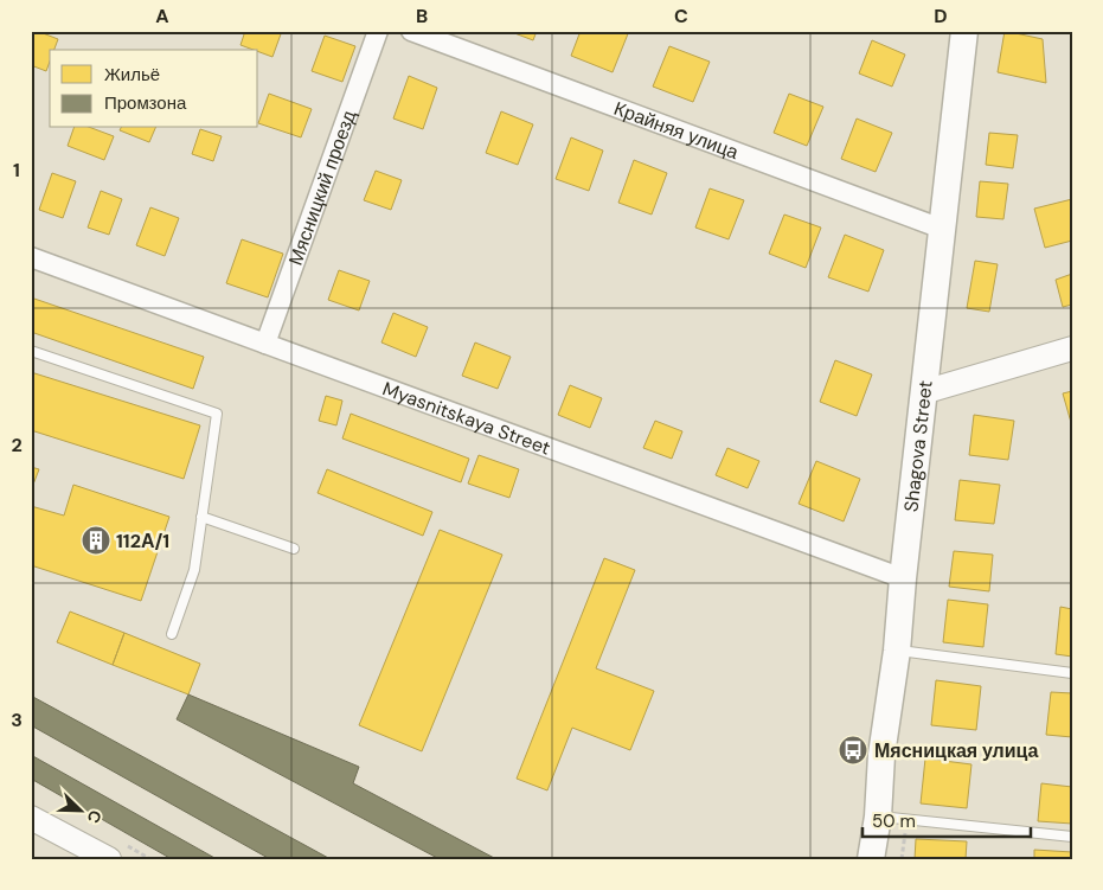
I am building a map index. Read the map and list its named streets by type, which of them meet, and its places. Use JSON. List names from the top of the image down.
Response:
{
  "streets": {
    "main road": ["Shagova Street"],
    "street": ["Крайняя улица", "Мясницкий проезд", "Myasnitskaya Street"]
  },
  "crossings": [
    ["Крайняя улица", "Shagova Street"],
    ["Мясницкий проезд", "Myasnitskaya Street"],
    ["Myasnitskaya Street", "Shagova Street"]
  ],
  "places": {
    "building": ["112А/1"],
    "bus stop": ["Мясницкая улица"]
  },
  "legend": ["Жильё", "Промзона"],
  "scale_bar": "50 m",
  "north": "bottom right",
  "grid": {
    "columns": [
      "A",
      "B",
      "C",
      "D"
    ],
    "rows": ["1", "2", "3"]
  }
}
